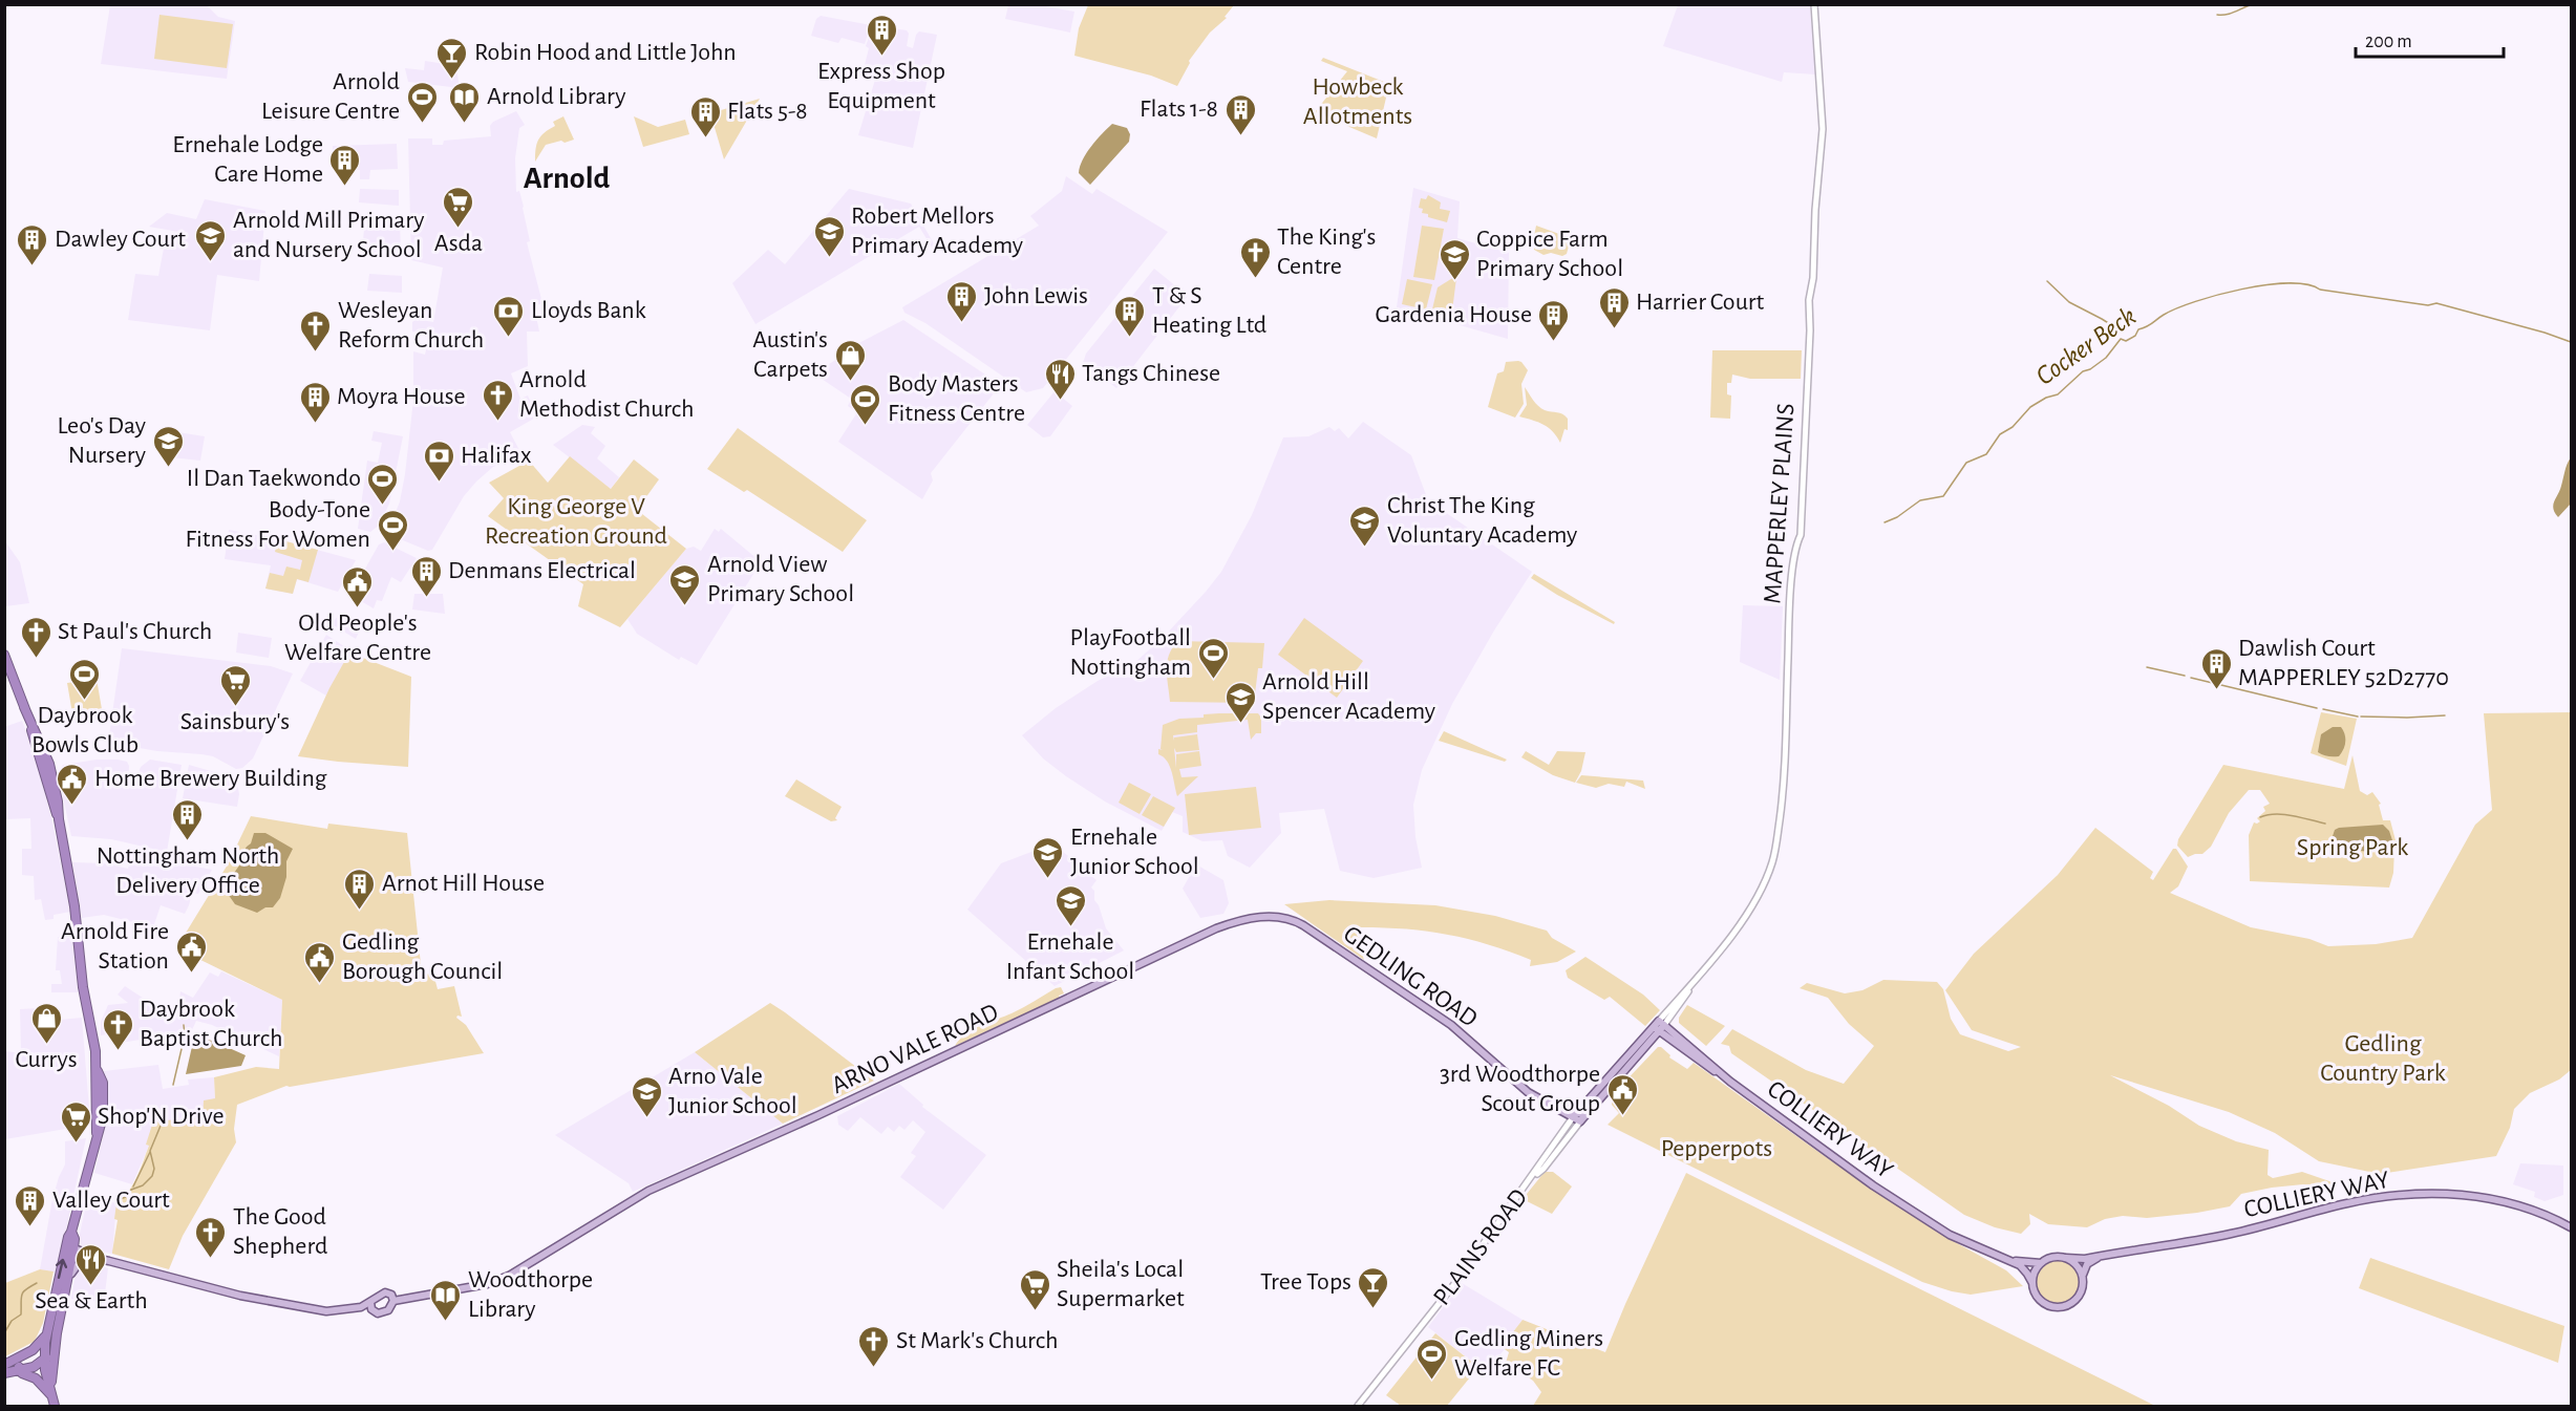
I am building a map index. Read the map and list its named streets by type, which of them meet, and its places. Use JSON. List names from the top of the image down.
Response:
{
  "streets": {
    "main road": [
      "MAPPERLEY PLAINS",
      "GEDLING ROAD",
      "ARNO VALE ROAD",
      "COLLIERY WAY",
      "PLAINS ROAD"
    ]
  },
  "crossings": [
    ["MAPPERLEY PLAINS", "GEDLING ROAD"],
    ["MAPPERLEY PLAINS", "COLLIERY WAY"],
    ["MAPPERLEY PLAINS", "PLAINS ROAD"],
    ["GEDLING ROAD", "ARNO VALE ROAD"],
    ["GEDLING ROAD", "PLAINS ROAD"]
  ],
  "districts": ["Arnold"],
  "water": ["Cocker Beck"],
  "parks": [
    "Howbeck Allotments",
    "King George V Recreation Ground",
    "Spring Park",
    "Gedling Country Park",
    "Pepperpots"
  ],
  "places": {
    "building": [
      "Express Shop Equipment",
      "Flats 1-8",
      "Flats 5-8",
      "Ernehale Lodge Care Home",
      "Dawley Court",
      "John Lewis",
      "Harrier Court",
      "T & S Heating Ltd",
      "Gardenia House",
      "Moyra House",
      "Denmans Electrical",
      "Dawlish Court MAPPERLEY 52D2770",
      "Nottingham North Delivery Office",
      "Arnot Hill House",
      "Valley Court"
    ],
    "bar": ["Robin Hood and Little John", "Tree Tops"],
    "sports": [
      "Arnold Leisure Centre",
      "Body Masters Fitness Centre",
      "Il Dan Taekwondo",
      "Body-Tone Fitness For Women",
      "PlayFootball Nottingham",
      "Daybrook Bowls Club",
      "Gedling Miners Welfare FC"
    ],
    "library": ["Arnold Library", "Woodthorpe Library"],
    "supermarket": [
      "Asda",
      "Sainsbury's",
      "Shop'N Drive",
      "Sheila's Local Supermarket"
    ],
    "school or university": [
      "Robert Mellors Primary Academy",
      "Arnold Mill Primary and Nursery School",
      "Coppice Farm Primary School",
      "Leo's Day Nursery",
      "Christ The King Voluntary Academy",
      "Arnold View Primary School",
      "Arnold Hill Spencer Academy",
      "Ernehale Junior School",
      "Ernehale Infant School",
      "Arno Vale Junior School"
    ],
    "church": [
      "The King's Centre",
      "Wesleyan Reform Church",
      "Arnold Methodist Church",
      "St Paul's Church",
      "Daybrook Baptist Church",
      "The Good Shepherd",
      "St Mark's Church"
    ],
    "bank": ["Lloyds Bank", "Halifax"],
    "shop": ["Austin's Carpets", "Currys"],
    "restaurant": ["Tangs Chinese", "Sea & Earth"],
    "public building": [
      "Old People's Welfare Centre",
      "Home Brewery Building",
      "Arnold Fire Station",
      "Gedling Borough Council",
      "3rd Woodthorpe Scout Group"
    ]
  },
  "scale_bar": "200 m"
}
